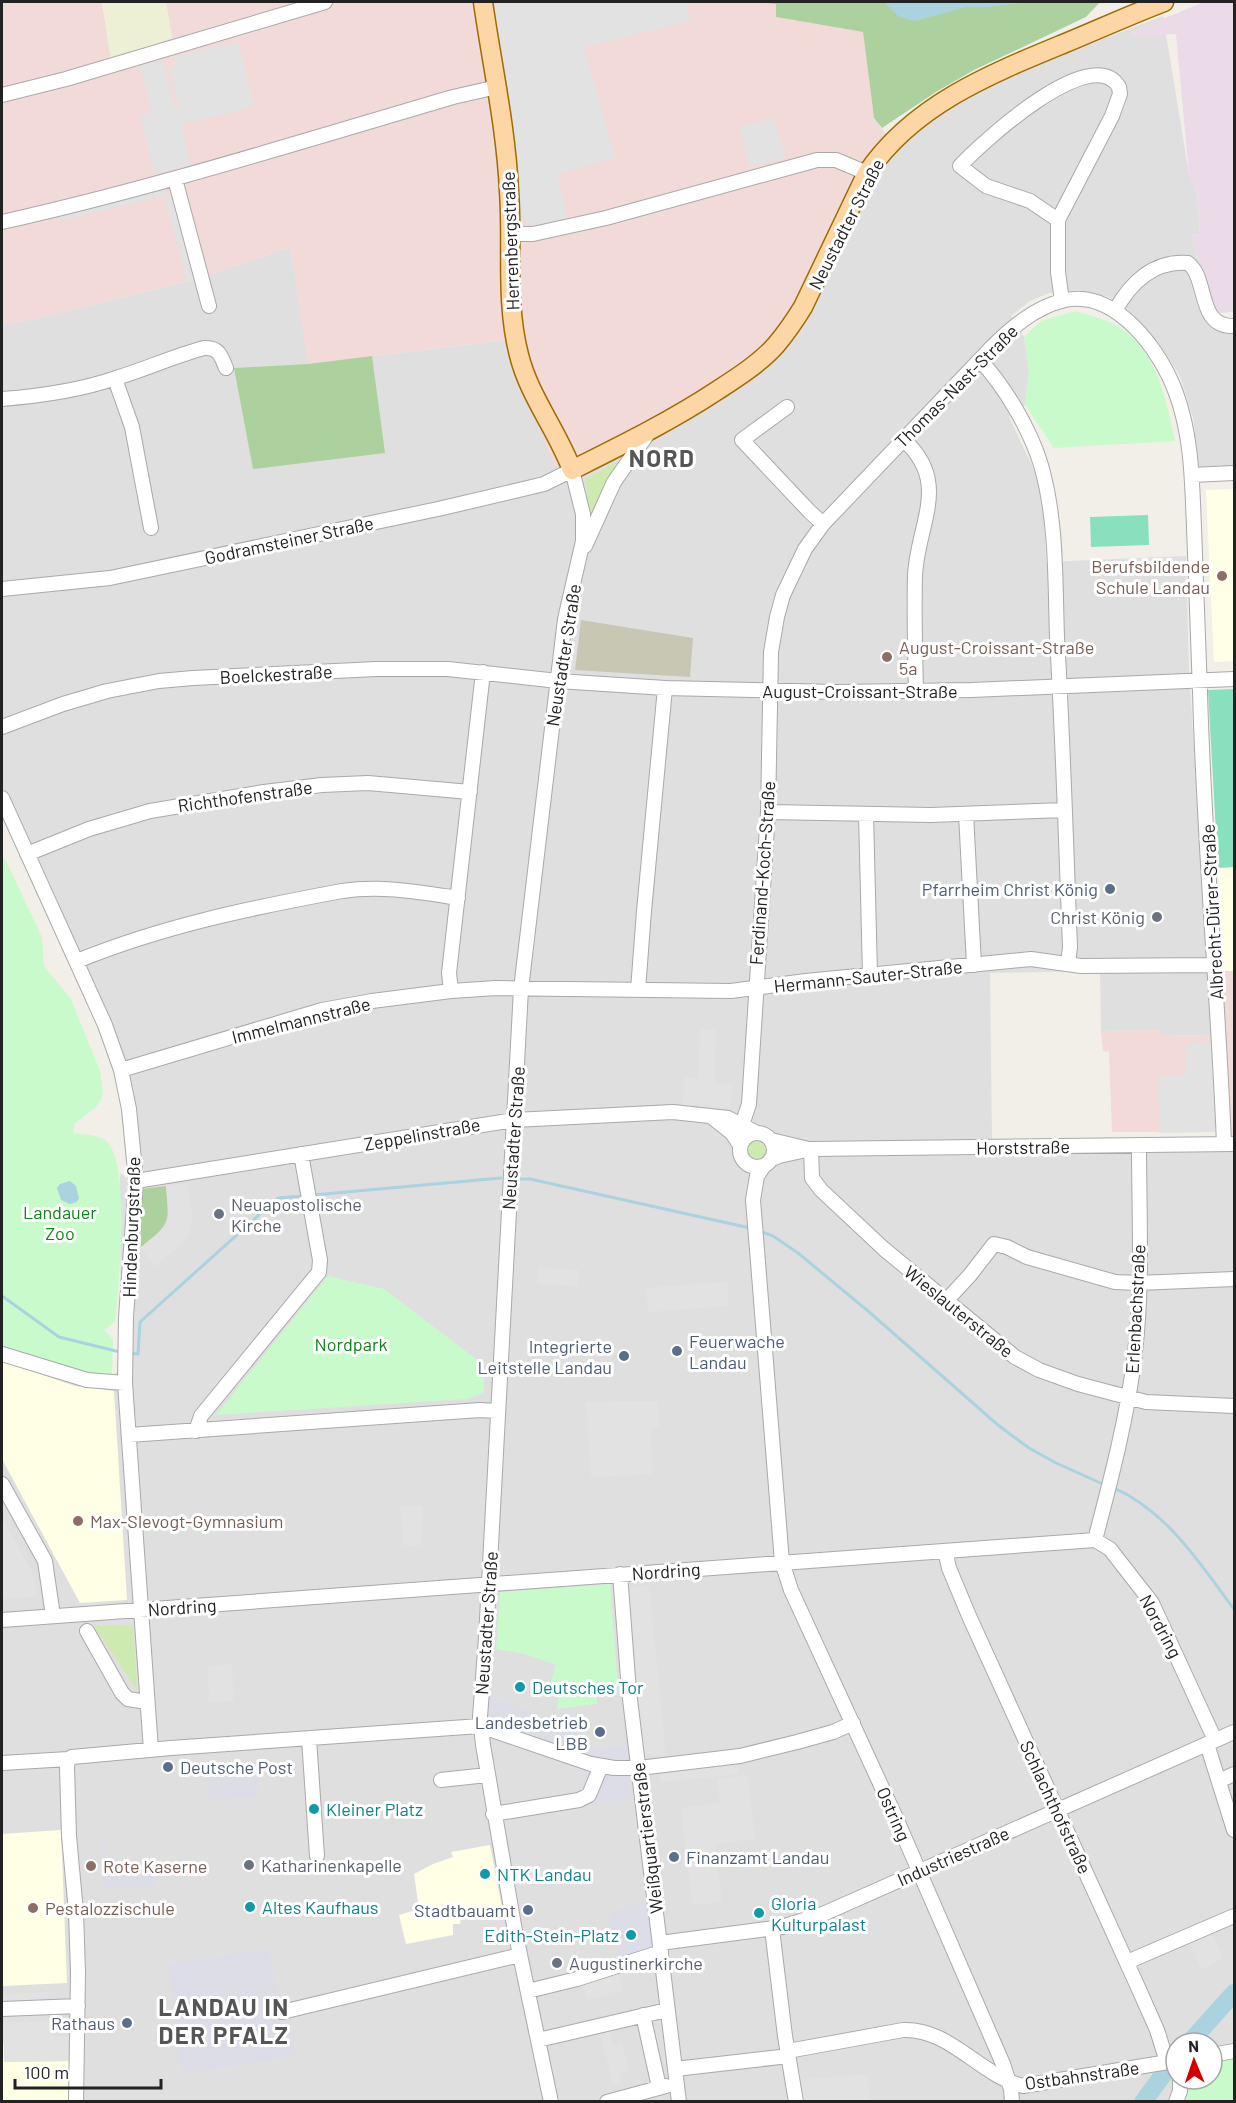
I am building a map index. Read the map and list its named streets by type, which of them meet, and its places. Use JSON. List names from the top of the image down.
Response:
{
  "streets": {
    "main road": ["Neustadter Straße", "Herrenbergstraße"],
    "street": [
      "Thomas-Nast-Straße",
      "Godramsteiner Straße",
      "Boelckestraße",
      "August-Croissant-Straße",
      "Richthofenstraße",
      "Ferdinand-Koch-Straße",
      "Albrecht-Dürer-Straße",
      "Hermann-Sauter-Straße",
      "Immelmannstraße",
      "Zeppelinstraße",
      "Horststraße",
      "Hindenburgstraße",
      "Erlenbachstraße",
      "Wieslauterstraße",
      "Nordring",
      "Schlachthofstraße",
      "Ostring",
      "Weißquartierstraße",
      "Industriestraße",
      "Ostbahnstraße"
    ]
  },
  "crossings": [
    ["Neustadter Straße", "Herrenbergstraße"],
    ["Neustadter Straße", "Godramsteiner Straße"],
    ["Neustadter Straße", "Boelckestraße"],
    ["Neustadter Straße", "August-Croissant-Straße"],
    ["Neustadter Straße", "Hermann-Sauter-Straße"],
    ["Neustadter Straße", "Immelmannstraße"],
    ["Neustadter Straße", "Zeppelinstraße"],
    ["Neustadter Straße", "Nordring"],
    ["Neustadter Straße", "Industriestraße"],
    ["Herrenbergstraße", "Godramsteiner Straße"],
    ["Thomas-Nast-Straße", "August-Croissant-Straße"],
    ["Thomas-Nast-Straße", "Ferdinand-Koch-Straße"],
    ["Thomas-Nast-Straße", "Albrecht-Dürer-Straße"],
    ["Boelckestraße", "August-Croissant-Straße"],
    ["August-Croissant-Straße", "Ferdinand-Koch-Straße"],
    ["August-Croissant-Straße", "Albrecht-Dürer-Straße"],
    ["Richthofenstraße", "Hindenburgstraße"],
    ["Ferdinand-Koch-Straße", "Hermann-Sauter-Straße"],
    ["Ferdinand-Koch-Straße", "Zeppelinstraße"],
    ["Albrecht-Dürer-Straße", "Hermann-Sauter-Straße"],
    ["Albrecht-Dürer-Straße", "Horststraße"],
    ["Hermann-Sauter-Straße", "Immelmannstraße"],
    ["Immelmannstraße", "Hindenburgstraße"],
    ["Zeppelinstraße", "Horststraße"],
    ["Zeppelinstraße", "Hindenburgstraße"],
    ["Horststraße", "Erlenbachstraße"],
    ["Horststraße", "Wieslauterstraße"],
    ["Hindenburgstraße", "Nordring"],
    ["Erlenbachstraße", "Wieslauterstraße"],
    ["Erlenbachstraße", "Nordring"],
    ["Nordring", "Schlachthofstraße"],
    ["Nordring", "Ostring"],
    ["Nordring", "Weißquartierstraße"],
    ["Nordring", "Industriestraße"],
    ["Schlachthofstraße", "Industriestraße"],
    ["Ostring", "Industriestraße"],
    ["Ostring", "Ostbahnstraße"],
    ["Weißquartierstraße", "Industriestraße"],
    ["Weißquartierstraße", "Ostbahnstraße"]
  ],
  "districts": ["NORD", "LANDAU IN DER PFALZ"],
  "parks": ["Landauer Zoo", "Nordpark"],
  "places": [
    "Berufsbildende Schule Landau",
    "August-Croissant-Straße 5a",
    "Pfarrheim Christ König",
    "Christ König",
    "Neuapostolische Kirche",
    "Feuerwache Landau",
    "Integrierte Leitstelle Landau",
    "Max-Slevogt-Gymnasium",
    "Deutsches Tor",
    "Landesbetrieb LBB",
    "Deutsche Post",
    "Kleiner Platz",
    "Finanzamt Landau",
    "Katharinenkapelle",
    "Rote Kaserne",
    "NTK Landau",
    "Altes Kaufhaus",
    "Pestalozzischule",
    "Stadtbauamt",
    "Gloria Kulturpalast",
    "Edith-Stein-Platz",
    "Augustinerkirche",
    "Rathaus"
  ],
  "scale_bar": "100 m",
  "north": "top"
}
